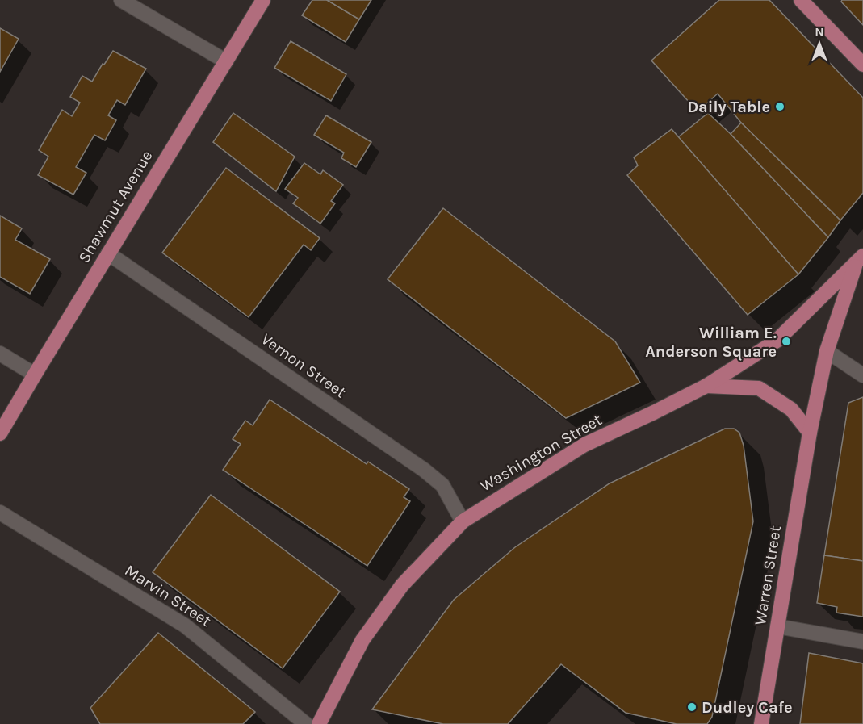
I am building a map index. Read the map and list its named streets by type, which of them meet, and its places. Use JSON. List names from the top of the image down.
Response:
{
  "streets": {
    "main road": ["Shawmut Avenue", "Washington Street", "Warren Street"],
    "street": ["Vernon Street", "Marvin Street"]
  },
  "crossings": [
    ["Shawmut Avenue", "Vernon Street"],
    ["Vernon Street", "Washington Street"],
    ["Washington Street", "Warren Street"]
  ],
  "places": ["Daily Table", "William E. Anderson Square", "Dudley Cafe"],
  "north": "top"
}
